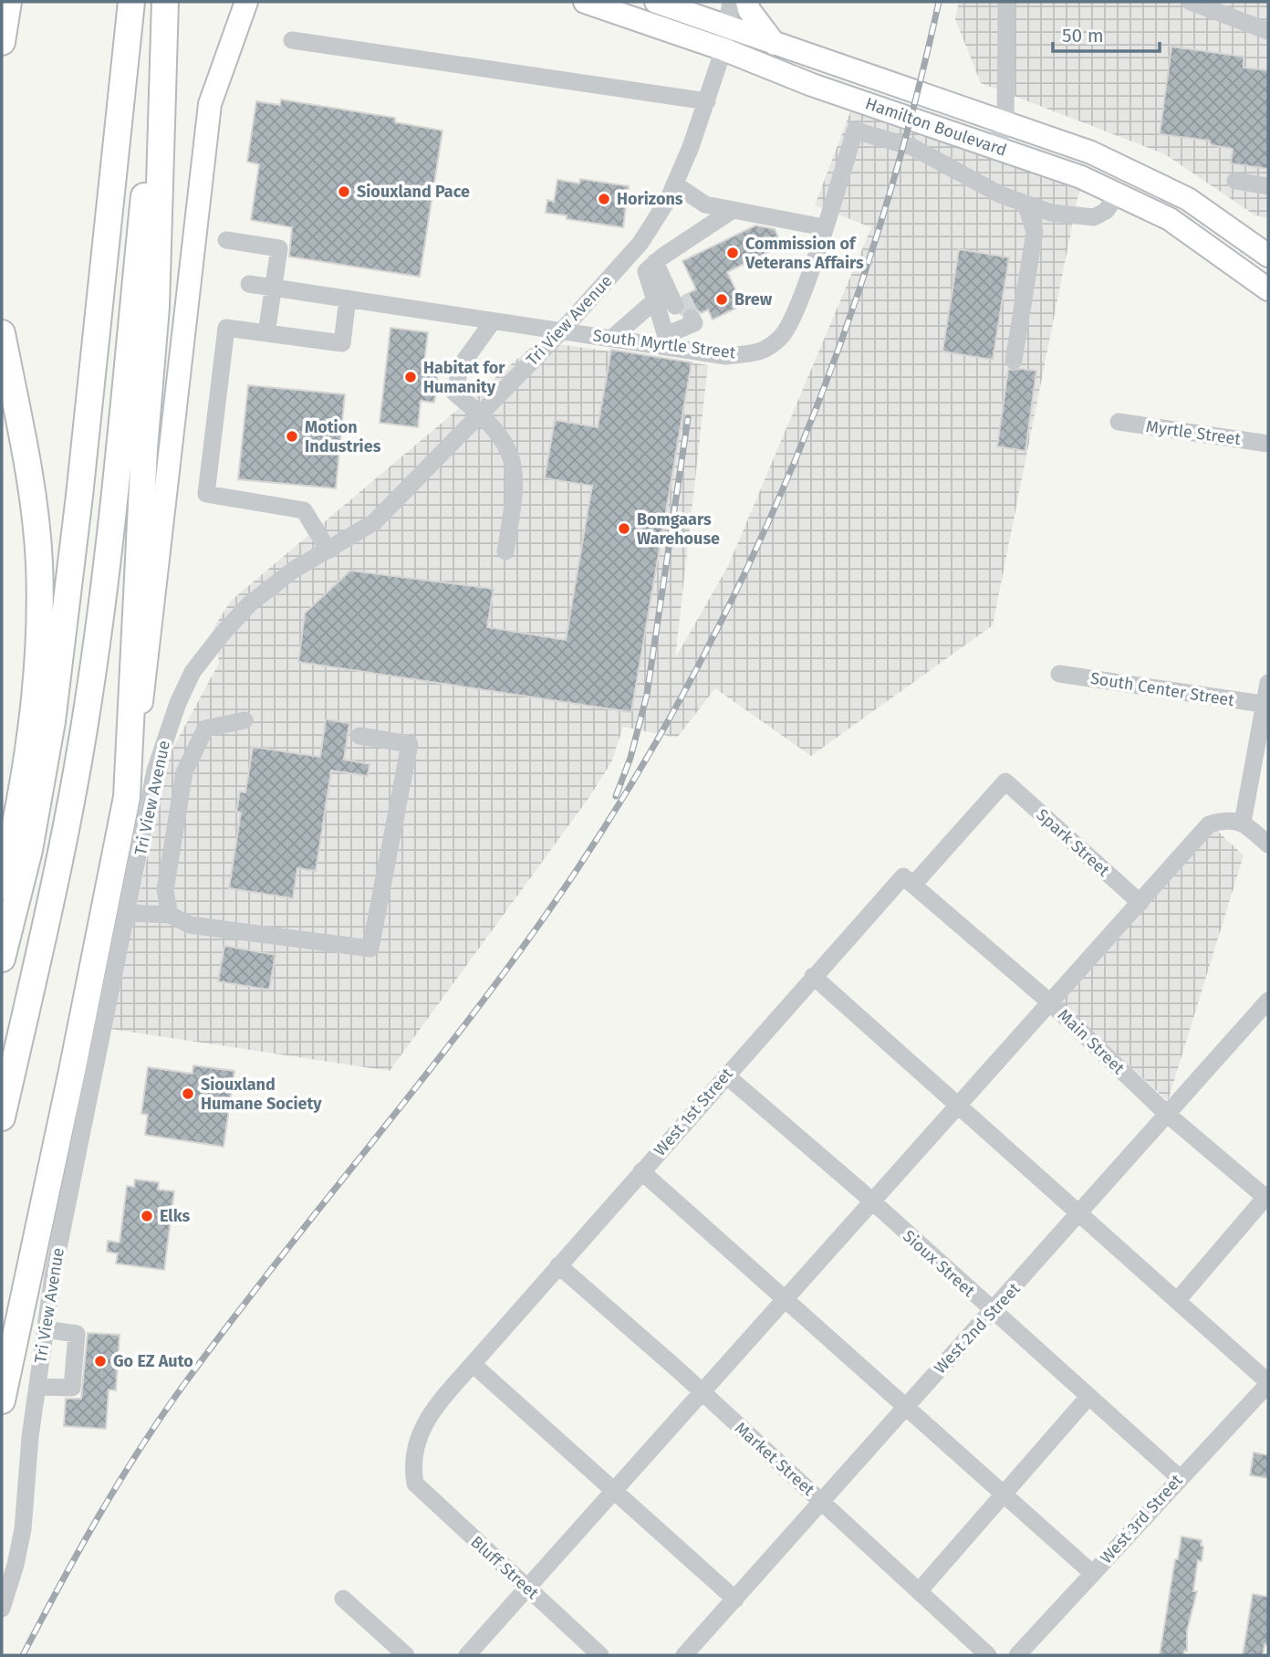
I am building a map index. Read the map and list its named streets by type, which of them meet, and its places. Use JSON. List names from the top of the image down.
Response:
{
  "streets": {
    "main road": ["Hamilton Boulevard"],
    "street": [
      "Tri View Avenue",
      "South Myrtle Street",
      "Myrtle Street",
      "South Center Street",
      "Spark Street",
      "Main Street",
      "West 1st Street",
      "Sioux Street",
      "West 2nd Street",
      "Market Street",
      "West 3rd Street",
      "Bluff Street"
    ]
  },
  "crossings": [
    ["Hamilton Boulevard", "Tri View Avenue"],
    ["Tri View Avenue", "South Myrtle Street"],
    ["Spark Street", "Main Street"],
    ["Spark Street", "West 1st Street"],
    ["Main Street", "West 1st Street"],
    ["Main Street", "West 2nd Street"],
    ["West 1st Street", "Sioux Street"],
    ["West 1st Street", "Market Street"],
    ["West 1st Street", "Bluff Street"],
    ["Sioux Street", "West 2nd Street"],
    ["Sioux Street", "West 3rd Street"],
    ["West 2nd Street", "Market Street"]
  ],
  "places": [
    "Siouxland Pace",
    "Horizons",
    "Commission of Veterans Affairs",
    "Brew",
    "Habitat for Humanity",
    "Motion Industries",
    "Bomgaars Warehouse",
    "Siouxland Humane Society",
    "Elks",
    "Go EZ Auto"
  ],
  "scale_bar": "50 m"
}
